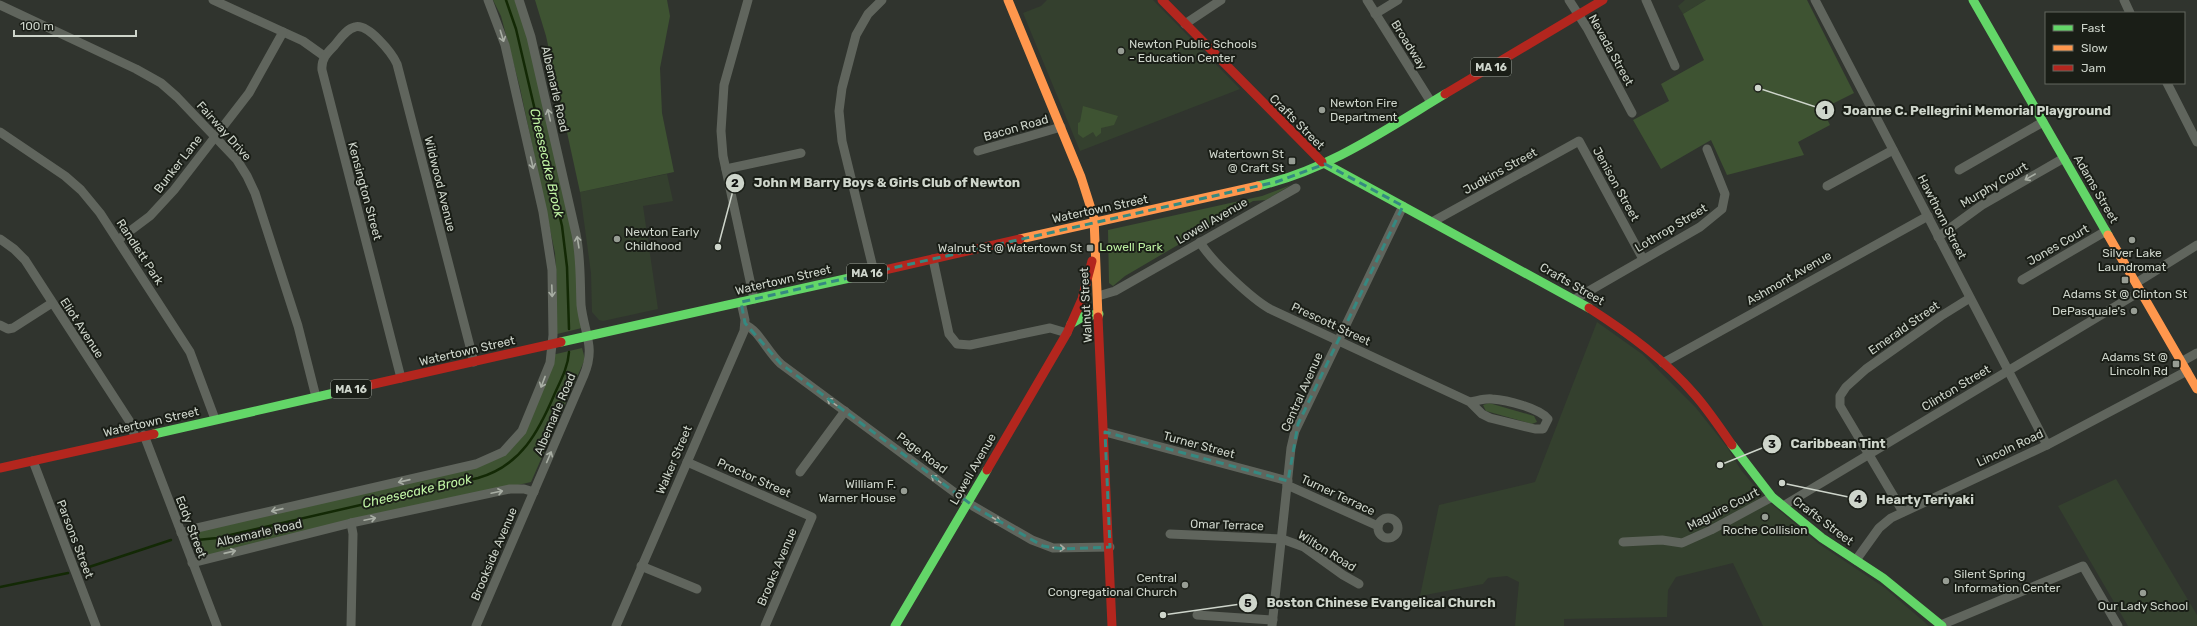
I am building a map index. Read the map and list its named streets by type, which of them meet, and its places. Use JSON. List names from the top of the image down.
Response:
{
  "streets": {
    "main road": [
      "MA 16",
      "Crafts Street",
      "Adams Street",
      "Watertown Street",
      "Lowell Avenue",
      "Walnut Street"
    ],
    "street": [
      "Broadway",
      "Nevada Street",
      "Albemarle Road",
      "Bacon Road",
      "Fairway Drive",
      "Bunker Lane",
      "Judkins Street",
      "Wildwood Avenue",
      "Jenison Street",
      "Murphy Court",
      "Kensington Street",
      "Hawthorn Street",
      "Lothrop Street",
      "Jones Court",
      "Randlett Park",
      "Ashmont Avenue",
      "Prescott Street",
      "Eliot Avenue",
      "Emerald Street",
      "Clinton Street",
      "Central Avenue",
      "Turner Street",
      "Lincoln Road",
      "Page Road",
      "Walker Street",
      "Proctor Street",
      "Turner Terrace",
      "Maguire Court",
      "Omar Terrace",
      "Eddy Street",
      "Parsons Street",
      "Wilton Road",
      "Brookside Avenue",
      "Brooks Avenue"
    ]
  },
  "crossings": [
    ["Broadway", "Watertown Street"],
    ["Nevada Street", "Watertown Street"],
    ["Albemarle Road", "Watertown Street"],
    ["Albemarle Road", "Eddy Street"],
    ["Albemarle Road", "Brookside Avenue"],
    ["Crafts Street", "Judkins Street"],
    ["Crafts Street", "Watertown Street"],
    ["Crafts Street", "Lothrop Street"],
    ["Crafts Street", "Ashmont Avenue"],
    ["Crafts Street", "Clinton Street"],
    ["Crafts Street", "Central Avenue"],
    ["Crafts Street", "Lincoln Road"],
    ["Crafts Street", "Maguire Court"],
    ["Bacon Road", "Walnut Street"],
    ["Fairway Drive", "Bunker Lane"],
    ["Fairway Drive", "Watertown Street"],
    ["Bunker Lane", "Randlett Park"],
    ["Judkins Street", "Jenison Street"],
    ["Wildwood Avenue", "Kensington Street"],
    ["Wildwood Avenue", "Watertown Street"],
    ["Jenison Street", "Lothrop Street"],
    ["Murphy Court", "Adams Street"],
    ["Murphy Court", "Hawthorn Street"],
    ["Adams Street", "Jones Court"],
    ["Adams Street", "Clinton Street"],
    ["Adams Street", "Lincoln Road"],
    ["Kensington Street", "Watertown Street"],
    ["Watertown Street", "Randlett Park"],
    ["Watertown Street", "Walnut Street"],
    ["Watertown Street", "Eliot Avenue"],
    ["Watertown Street", "Eddy Street"],
    ["Watertown Street", "Parsons Street"],
    ["Hawthorn Street", "Ashmont Avenue"],
    ["Hawthorn Street", "Emerald Street"],
    ["Hawthorn Street", "Clinton Street"],
    ["Hawthorn Street", "Lincoln Road"],
    ["Lowell Avenue", "Walnut Street"],
    ["Lowell Avenue", "Prescott Street"],
    ["Lowell Avenue", "Page Road"],
    ["Walnut Street", "Turner Street"],
    ["Walnut Street", "Page Road"],
    ["Prescott Street", "Central Avenue"],
    ["Eliot Avenue", "Eddy Street"],
    ["Emerald Street", "Clinton Street"],
    ["Emerald Street", "Lincoln Road"],
    ["Central Avenue", "Turner Street"],
    ["Central Avenue", "Turner Terrace"],
    ["Central Avenue", "Omar Terrace"],
    ["Central Avenue", "Wilton Road"],
    ["Turner Street", "Turner Terrace"],
    ["Page Road", "Walker Street"],
    ["Walker Street", "Proctor Street"],
    ["Proctor Street", "Brooks Avenue"],
    ["Omar Terrace", "Wilton Road"]
  ],
  "water": ["Cheesecake Brook"],
  "parks": ["Lowell Park"],
  "places": {
    "other": [
      "Newton Public Schools - Education Center",
      "Joanne C. Pellegrini Memorial Playground",
      "Newton Fire Department",
      "Newton Early Childhood",
      "Silver Lake Laundromat",
      "John M Barry Boys & Girls Club of Newton",
      "DePasquale's",
      "Caribbean Tint",
      "Hearty Teriyaki",
      "William F. Warner House",
      "Roche Collision",
      "Silent Spring Information Center",
      "Central Congregational Church",
      "Our Lady School",
      "Boston Chinese Evangelical Church"
    ],
    "transit": [
      "Watertown St @ Craft St",
      "Walnut St @ Watertown St",
      "Adams St @ Clinton St",
      "Adams St @ Lincoln Rd"
    ]
  },
  "legend": ["Fast", "Slow", "Jam"],
  "scale_bar": "100 m"
}
